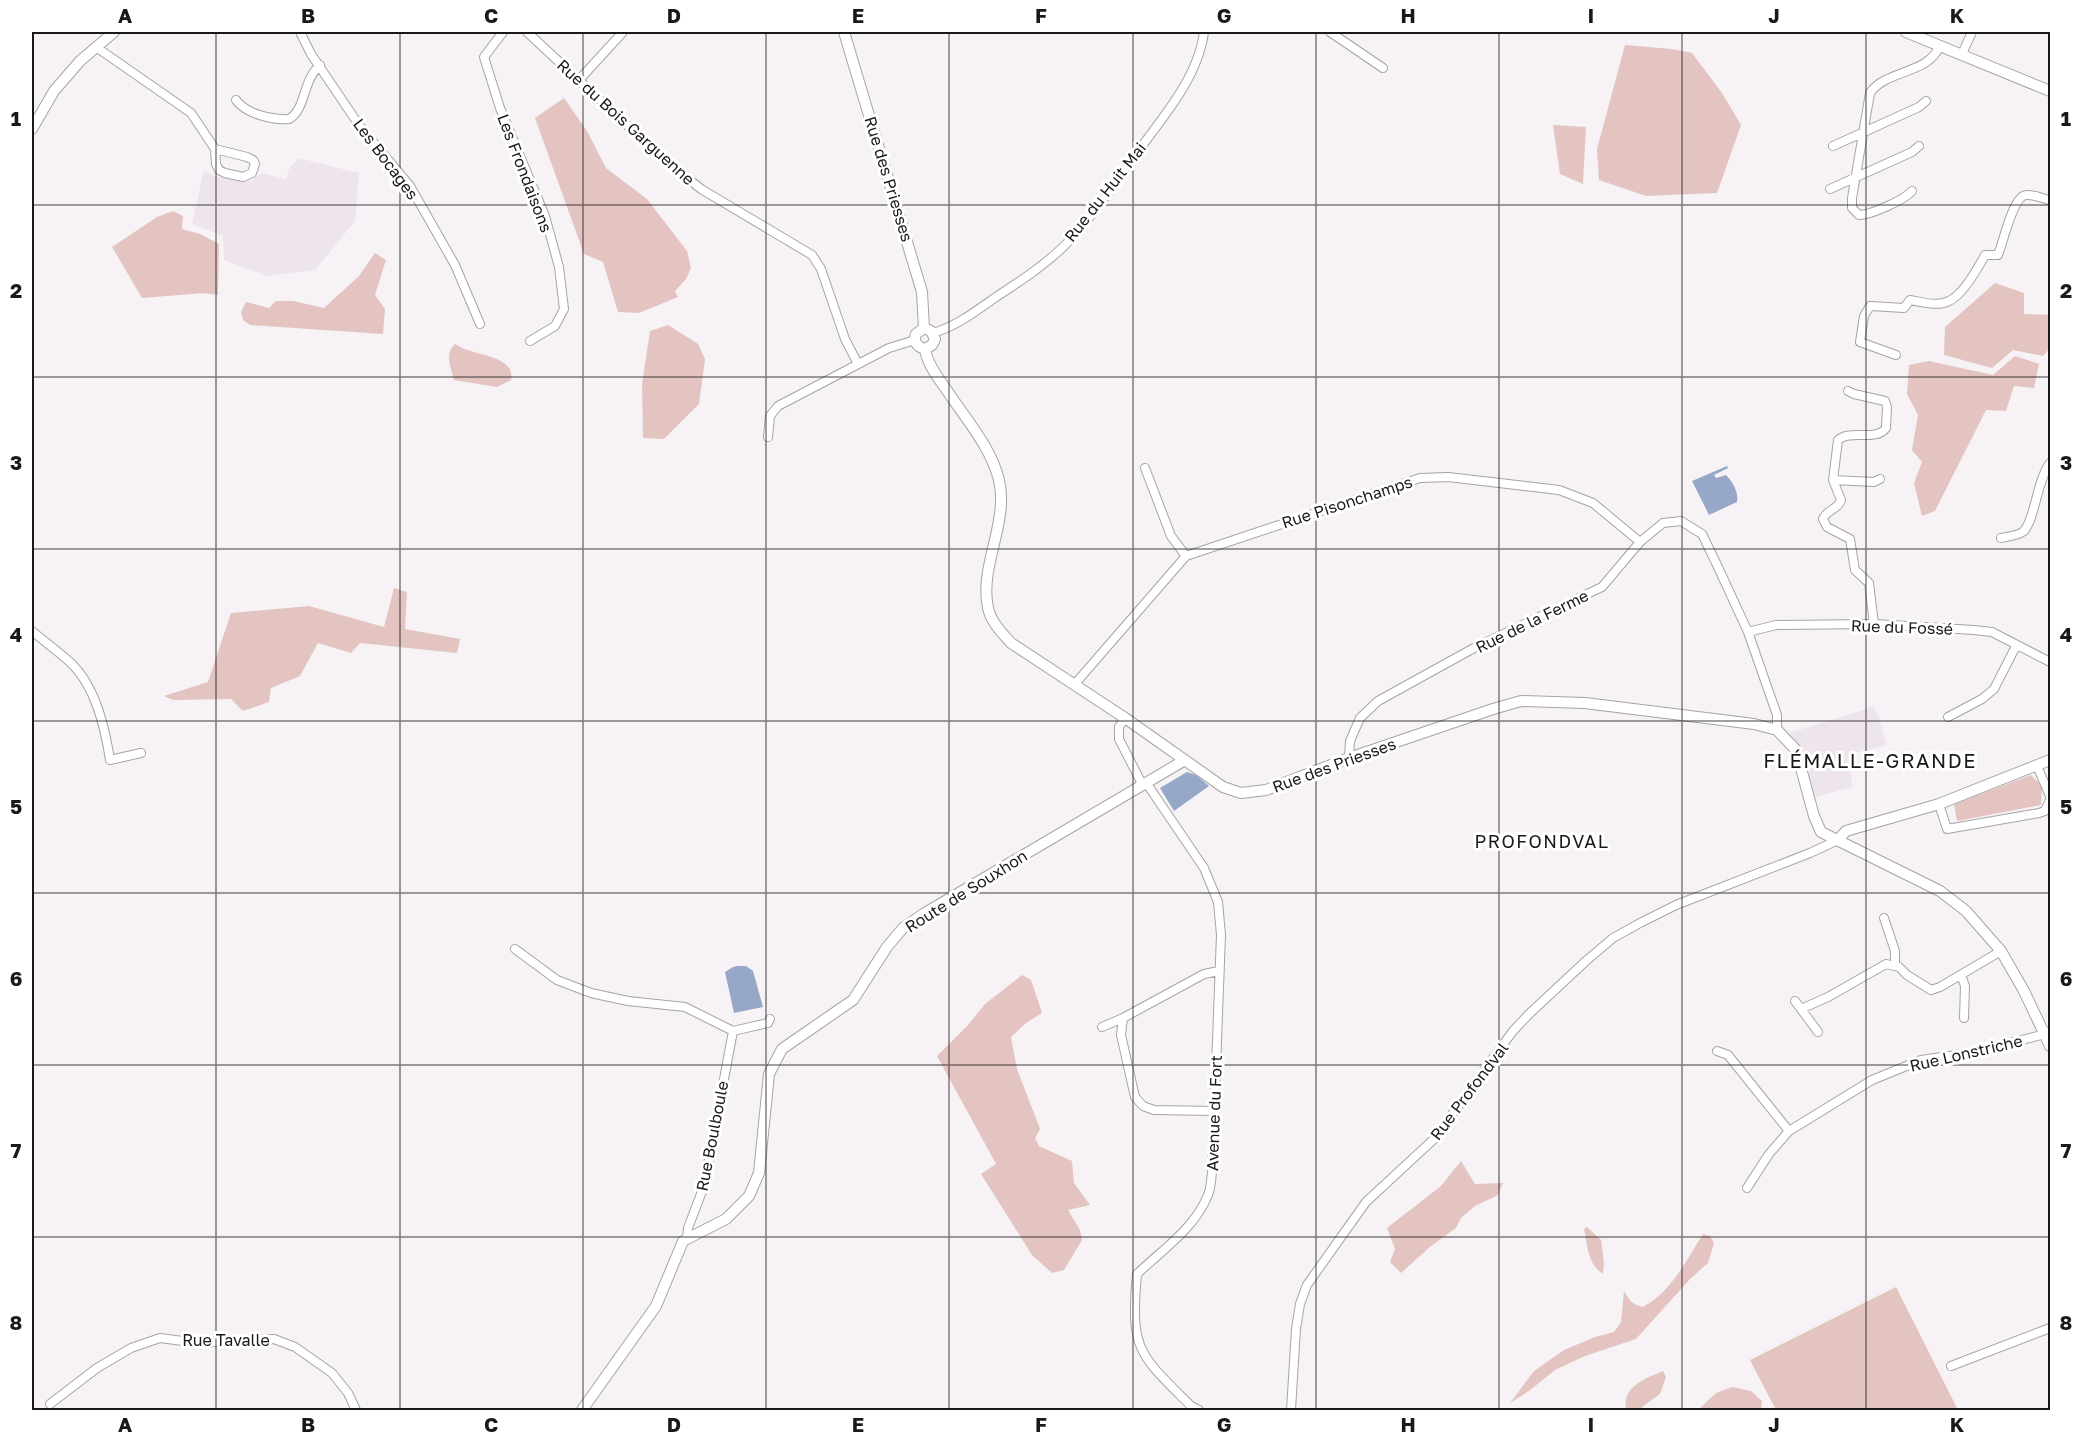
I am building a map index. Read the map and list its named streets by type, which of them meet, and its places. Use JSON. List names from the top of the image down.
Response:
{
  "streets": {
    "street": [
      "Rue du Bois Garguenne",
      "Les Bocages",
      "Les Frondaisons",
      "Rue des Priesses",
      "Rue du Huit Mai",
      "Rue Pisonchamps",
      "Rue de la Ferme",
      "Rue du Fossé",
      "Route de Souxhon",
      "Rue Lonstriche",
      "Rue Profondval",
      "Avenue du Fort",
      "Rue Boulboule",
      "Rue Tavalle"
    ]
  },
  "crossings": [
    ["Rue des Priesses", "Rue du Huit Mai"],
    ["Rue des Priesses", "Rue de la Ferme"],
    ["Rue des Priesses", "Route de Souxhon"],
    ["Rue des Priesses", "Avenue du Fort"],
    ["Rue Pisonchamps", "Rue de la Ferme"],
    ["Rue de la Ferme", "Rue du Fossé"],
    ["Route de Souxhon", "Avenue du Fort"],
    ["Route de Souxhon", "Rue Boulboule"]
  ],
  "districts": ["FLÉMALLE-GRANDE", "PROFONDVAL"],
  "grid": {
    "columns": [
      "A",
      "B",
      "C",
      "D",
      "E",
      "F",
      "G",
      "H",
      "I",
      "J",
      "K"
    ],
    "rows": [
      "1",
      "2",
      "3",
      "4",
      "5",
      "6",
      "7",
      "8"
    ]
  }
}
